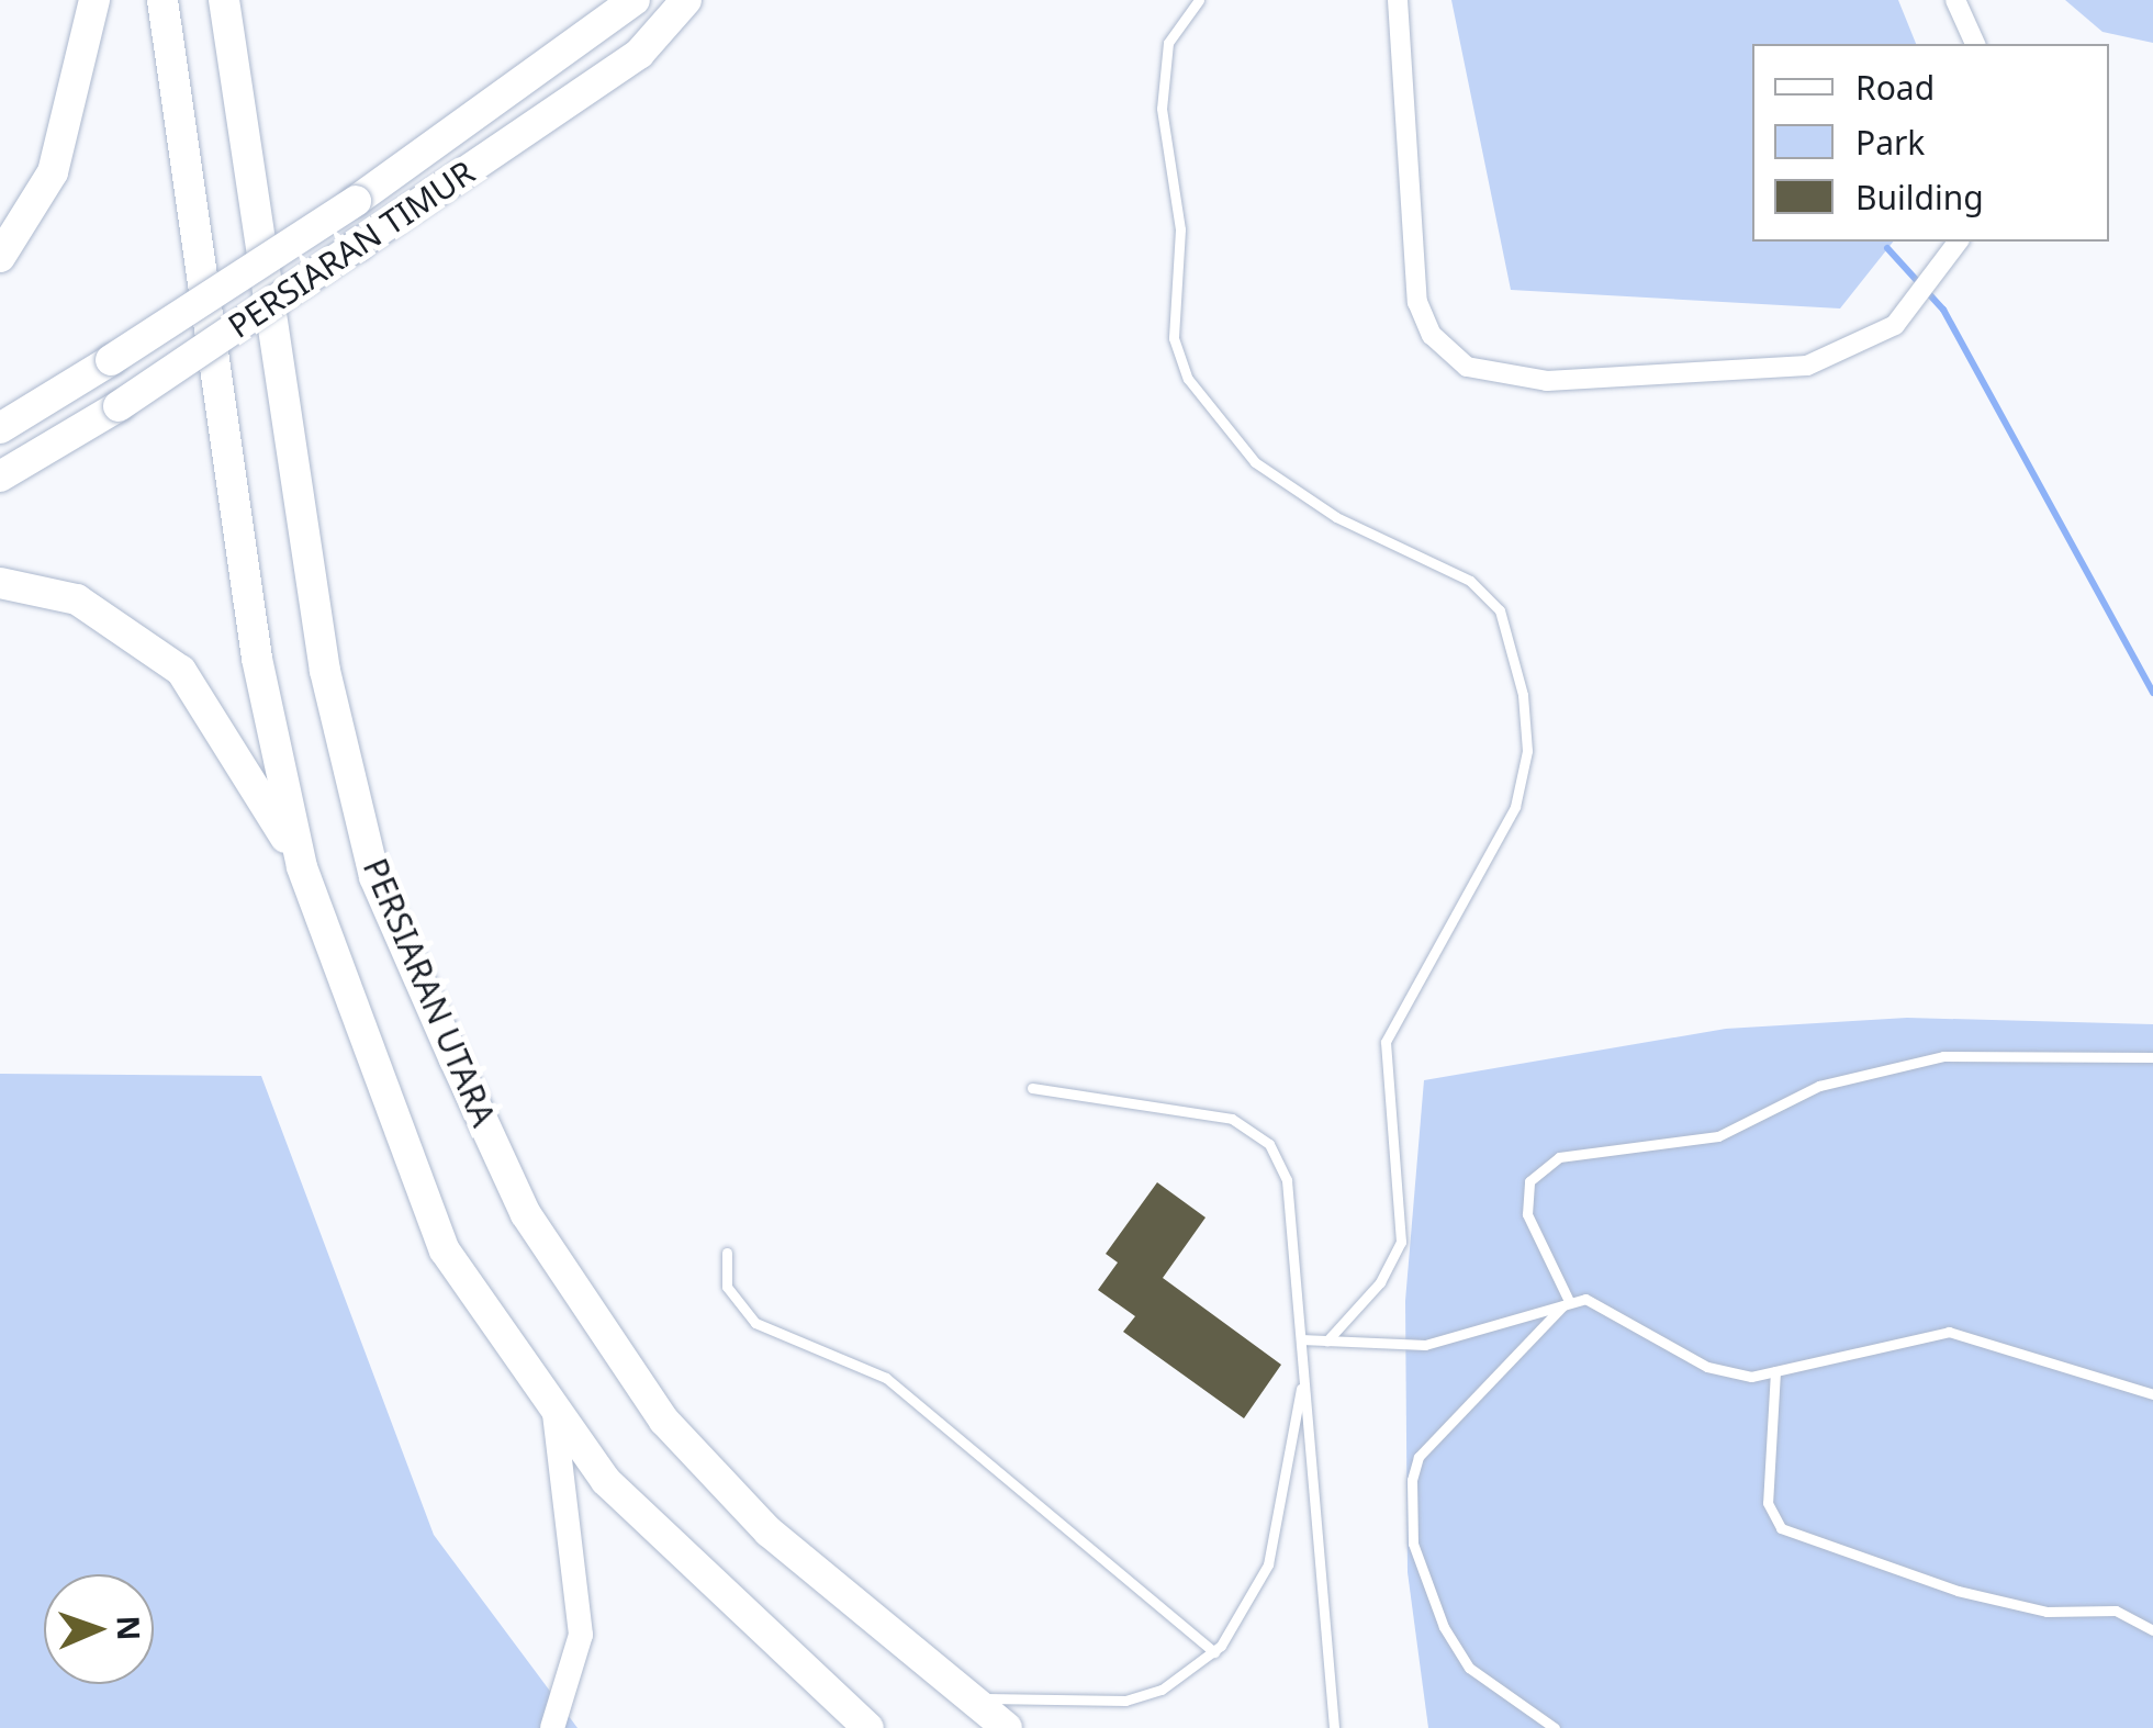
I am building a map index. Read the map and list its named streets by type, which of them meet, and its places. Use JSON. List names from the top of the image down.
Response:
{
  "streets": {
    "main road": ["PERSIARAN TIMUR", "PERSIARAN UTARA"]
  },
  "legend": ["Road", "Park", "Building"],
  "north": "right"
}
